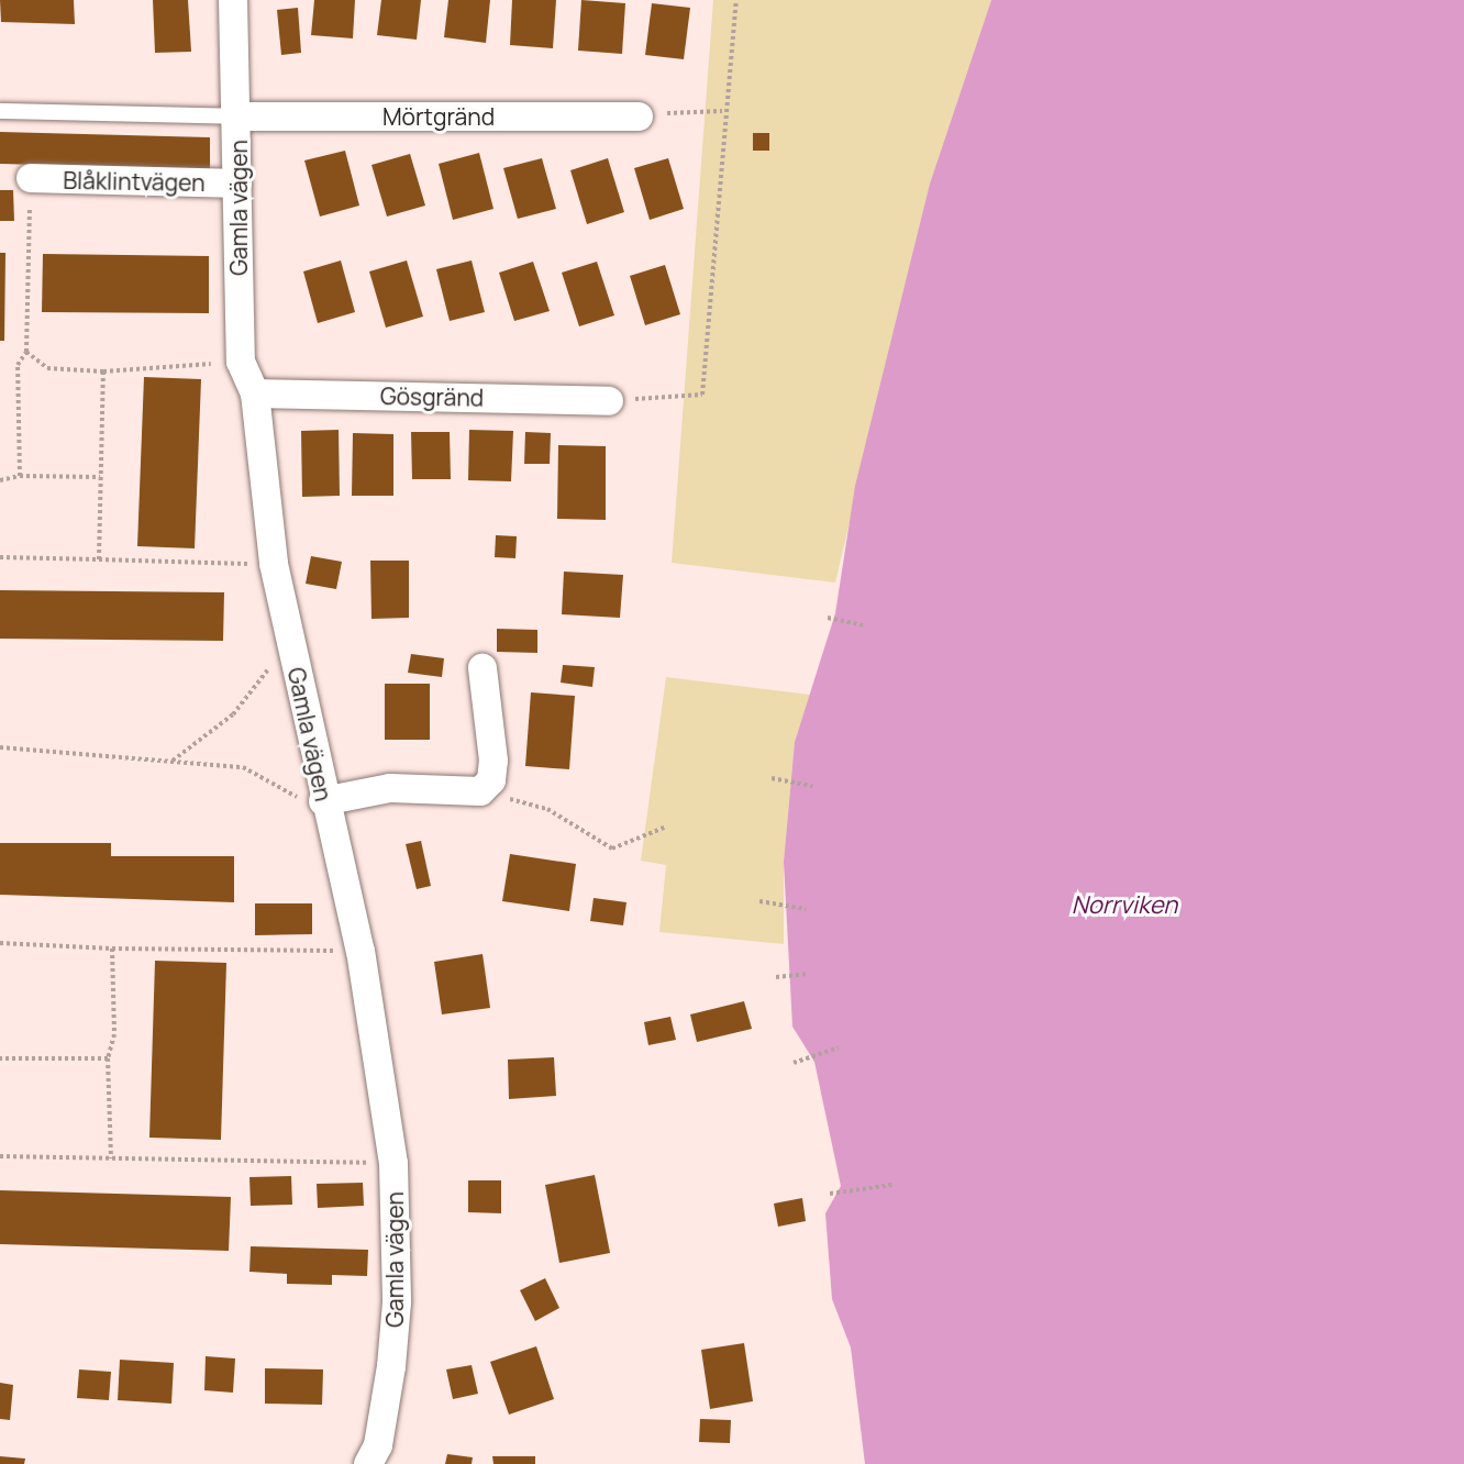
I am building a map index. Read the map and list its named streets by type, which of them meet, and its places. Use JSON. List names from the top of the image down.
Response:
{
  "streets": {
    "street": [
      "Mörtgränd",
      "Blåklintvägen",
      "Gamla vägen",
      "Gösgränd"
    ]
  },
  "crossings": [
    ["Mörtgränd", "Gamla vägen"],
    ["Blåklintvägen", "Gamla vägen"],
    ["Gamla vägen", "Gösgränd"]
  ],
  "water": ["Norrviken"]
}
